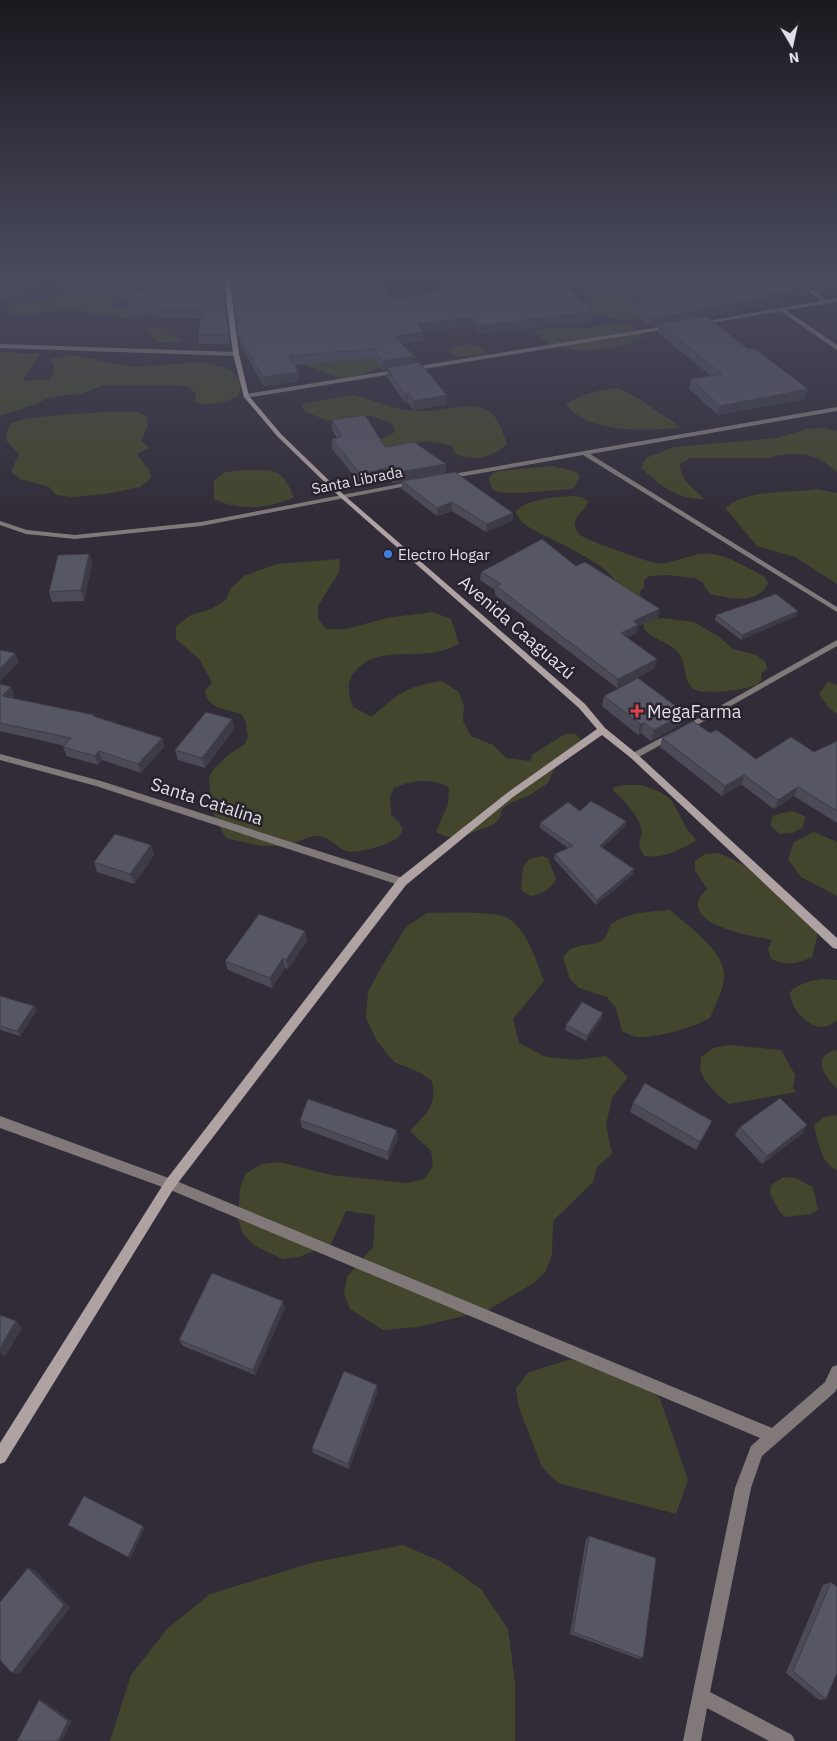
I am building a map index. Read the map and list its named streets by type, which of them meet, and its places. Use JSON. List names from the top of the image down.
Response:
{
  "streets": {
    "street": ["Santa Librada", "Avenida Caaguazú", "Santa Catalina"]
  },
  "crossings": [
    ["Santa Librada", "Avenida Caaguazú"]
  ],
  "places": {
    "other": ["Electro Hogar"],
    "health": ["MegaFarma"]
  },
  "north": "bottom"
}
